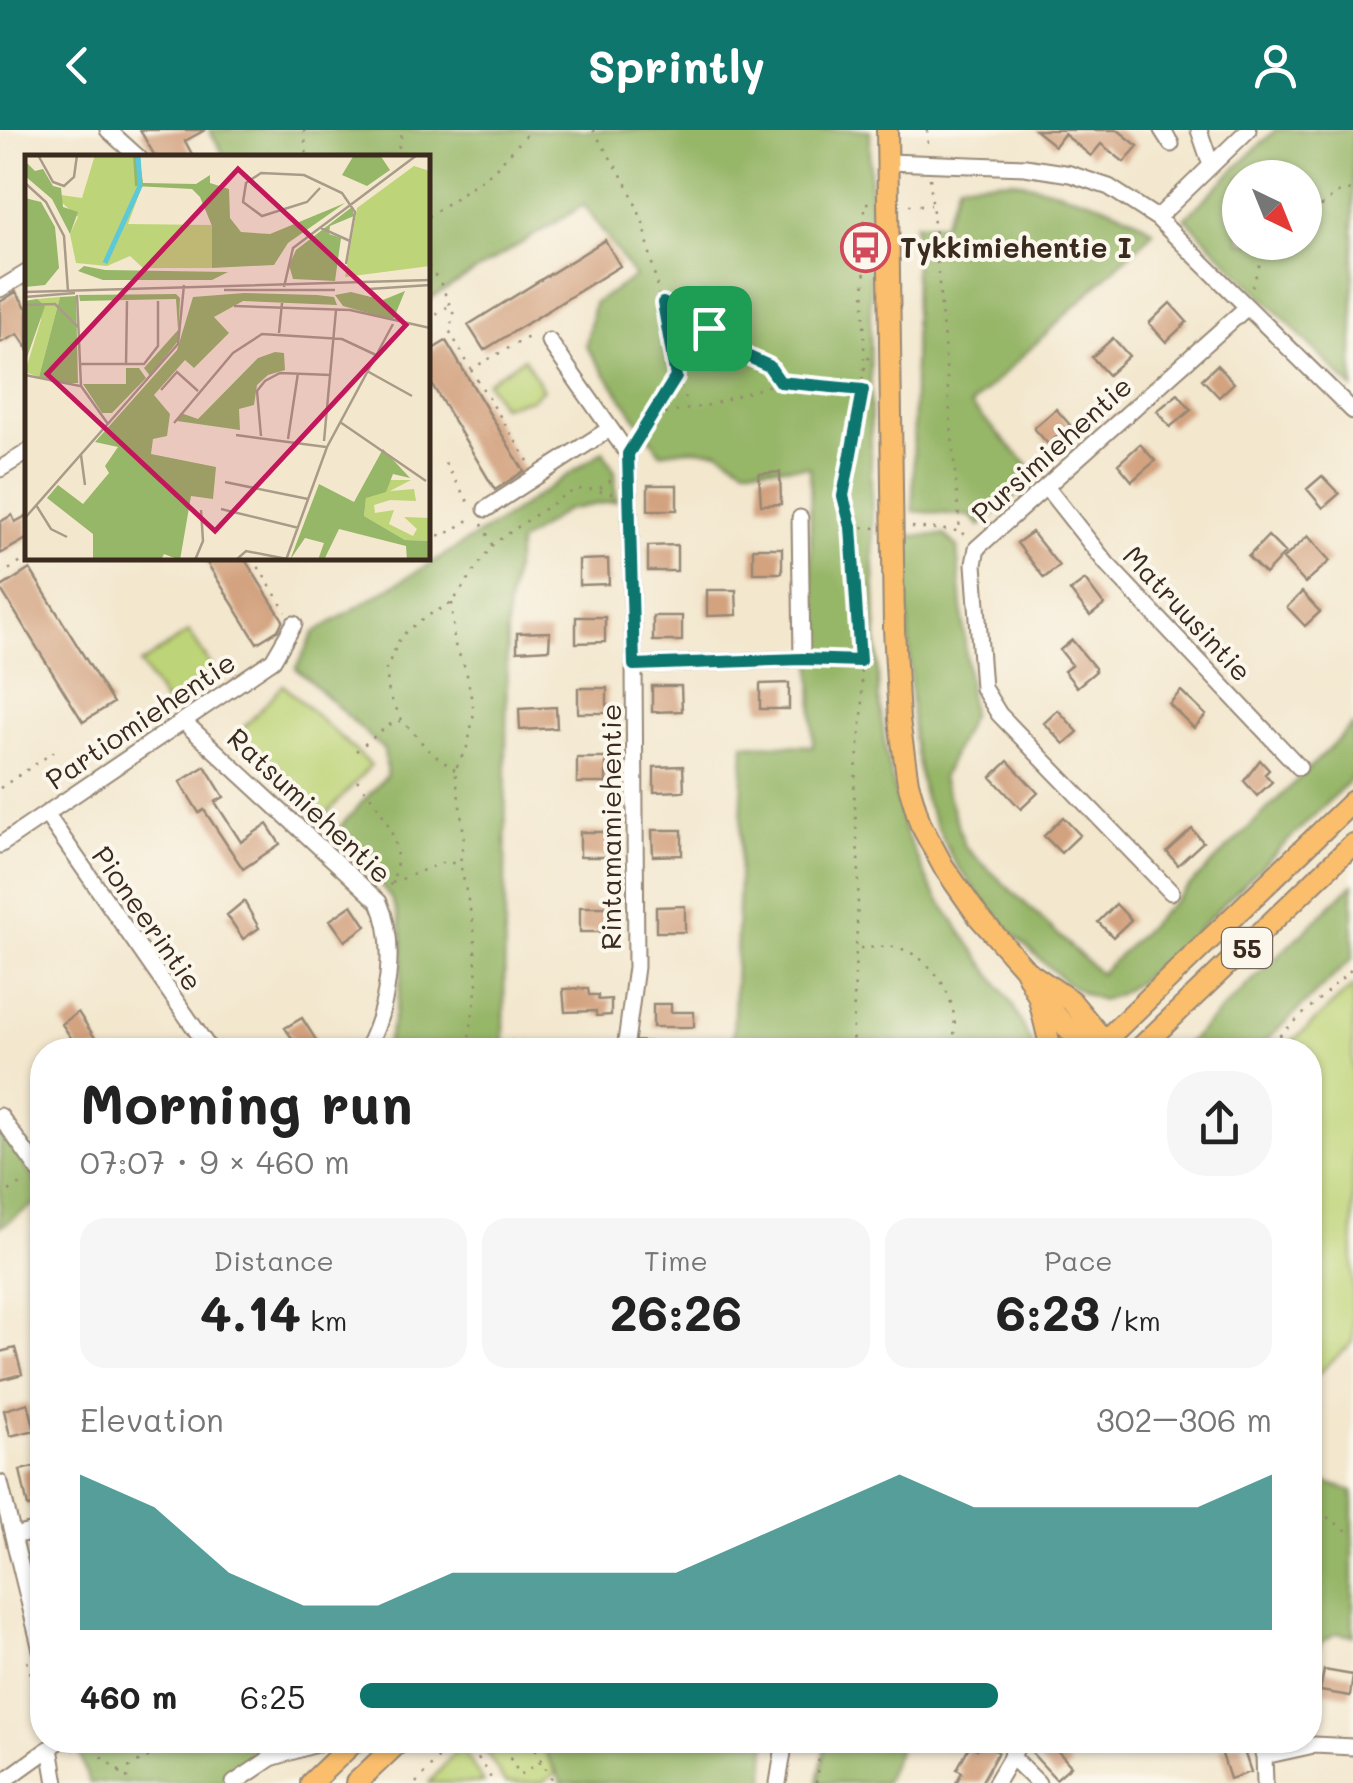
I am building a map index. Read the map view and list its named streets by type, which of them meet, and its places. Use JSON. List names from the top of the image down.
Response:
{
  "streets": {
    "main road": ["55"],
    "street": [
      "Pursimiehentie",
      "Matruusintie",
      "Partiomiehentie",
      "Ratsumiehentie",
      "Rintamamiehentie",
      "Pioneerintie"
    ]
  },
  "crossings": [
    ["Pursimiehentie", "Matruusintie"],
    ["Partiomiehentie", "Ratsumiehentie"],
    ["Partiomiehentie", "Pioneerintie"]
  ],
  "places": {
    "bus stop": ["Tykkimiehentie I"]
  },
  "north": "bottom right",
  "page": {
    "header": "Sprintly",
    "heading": ["Morning run", "07:07 · 9 × 460 m"],
    "stats": [
      ["Distance", "4.14 km"],
      ["Time", "26:26"],
      ["Pace", "6:23 /km"]
    ],
    "chart": ["Elevation", "302–306 m"],
    "list": [
      {
        "name": "460 m",
        "note": "6:25"
      }
    ]
  }
}
